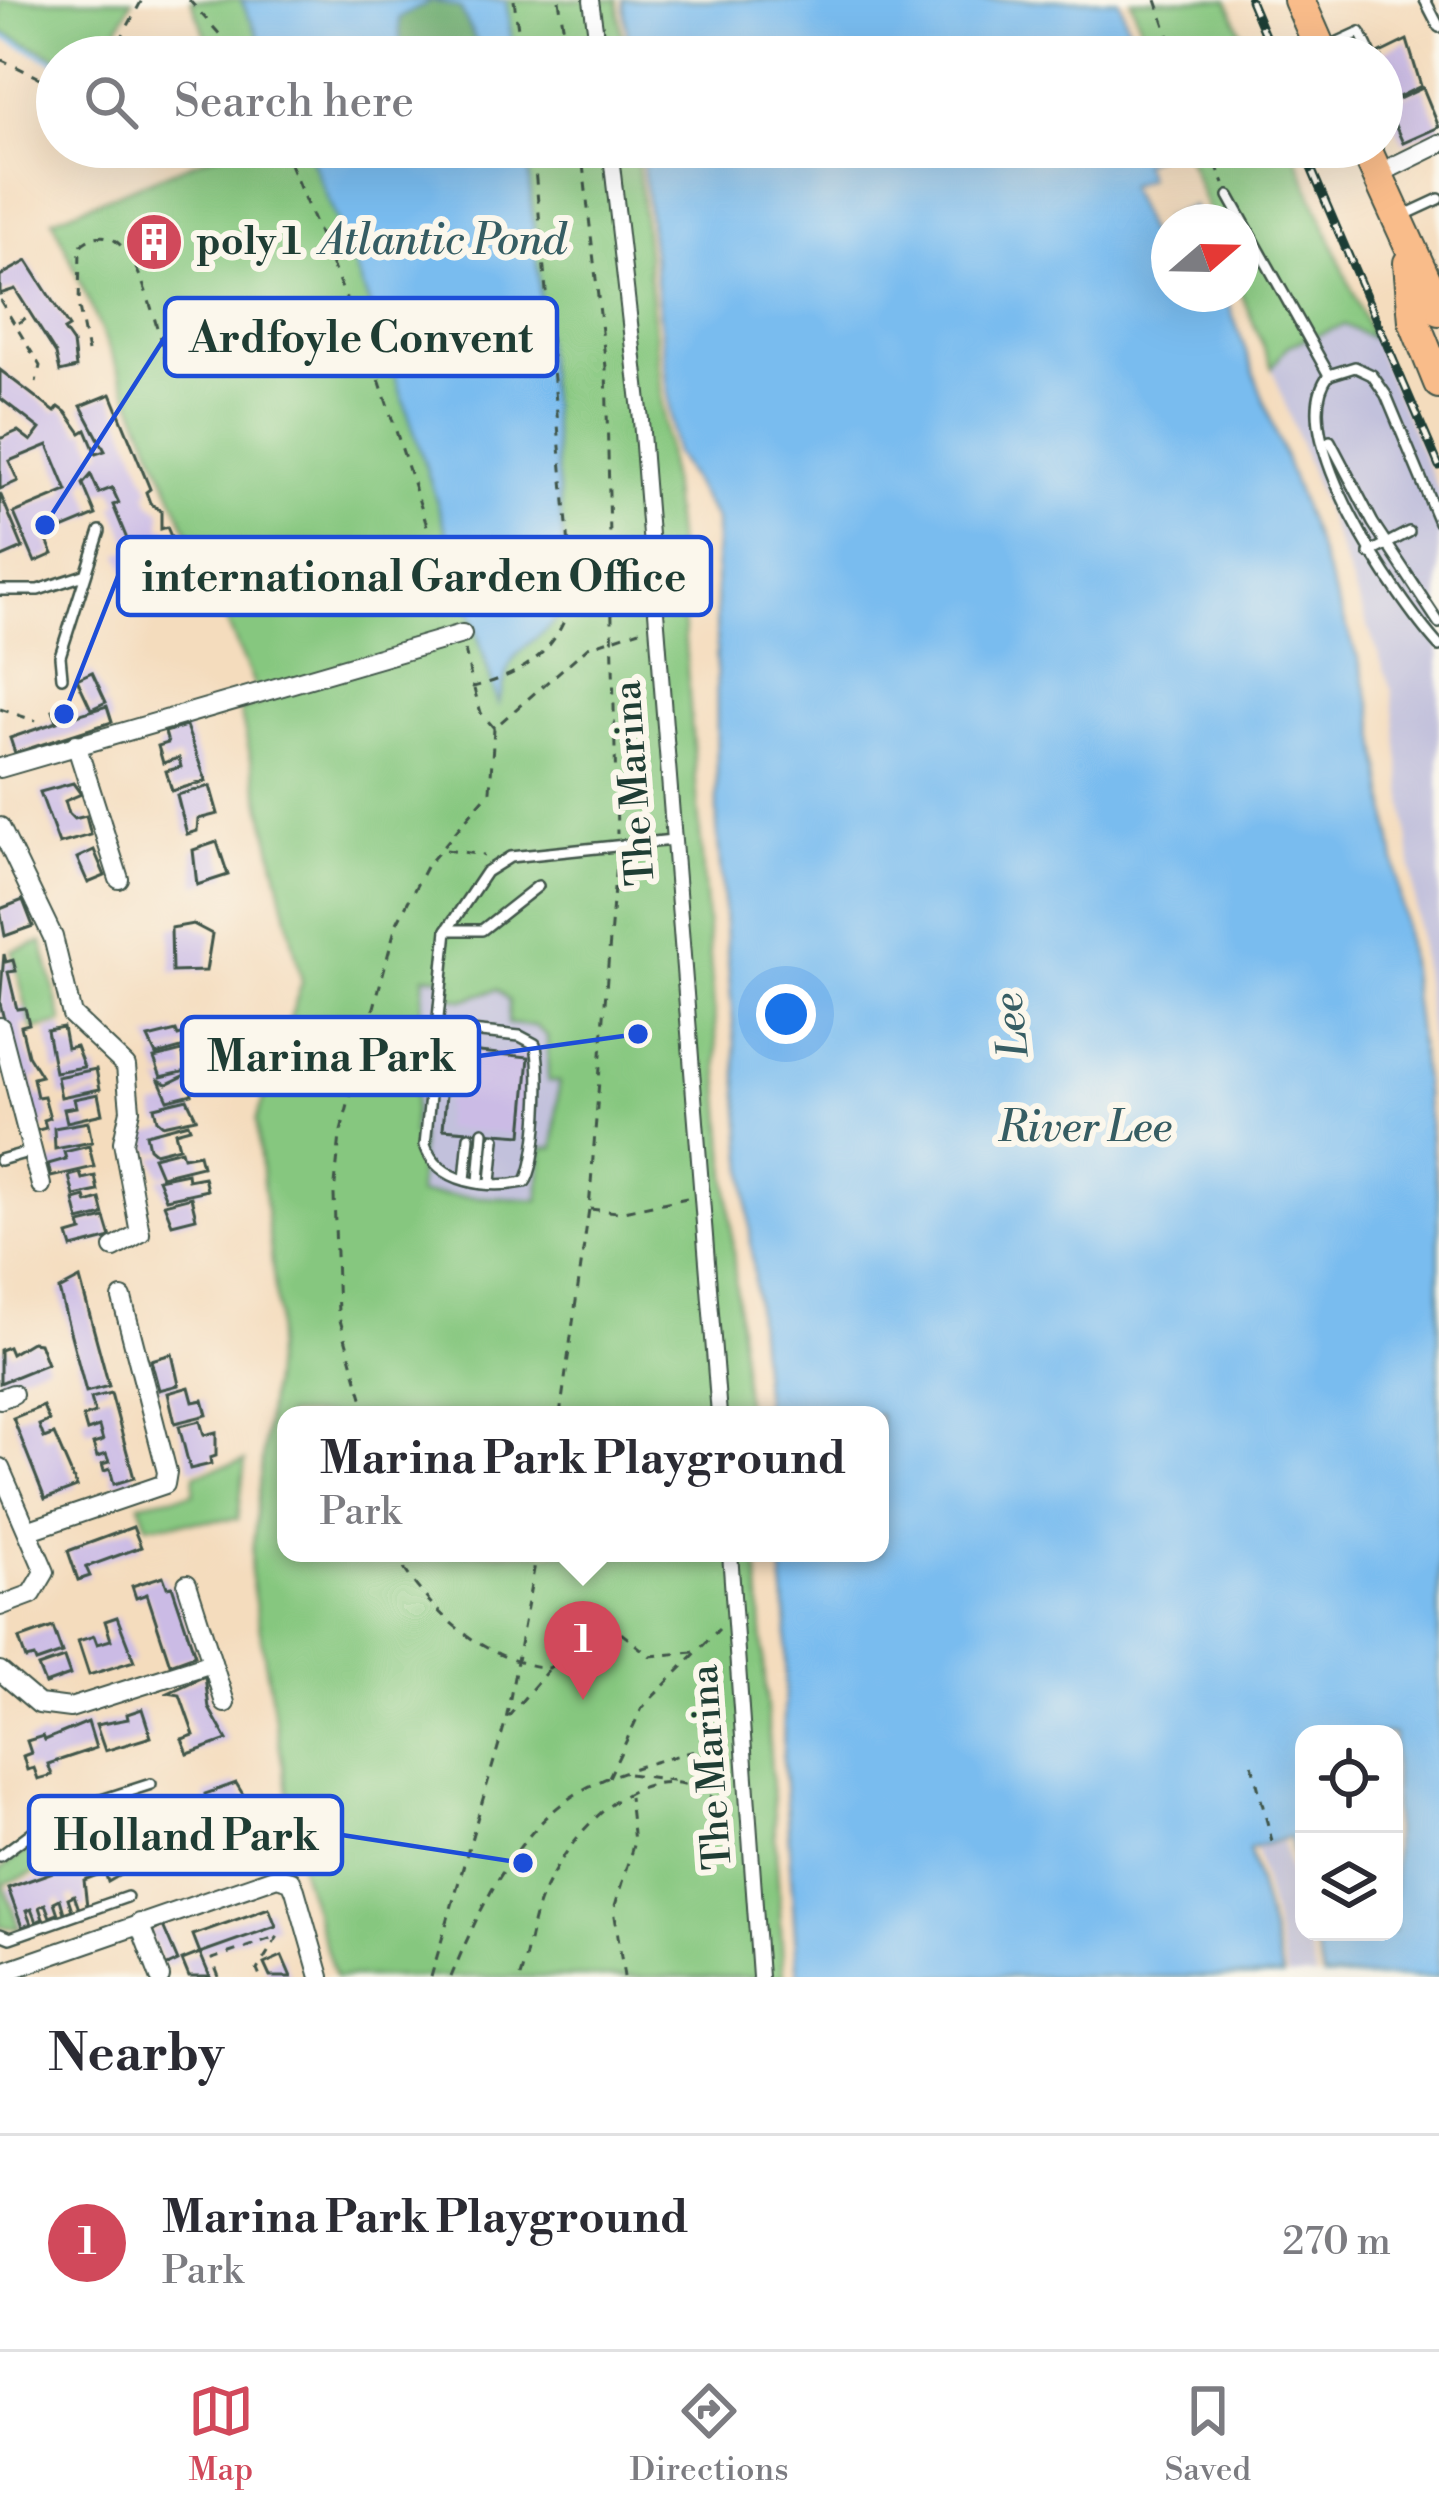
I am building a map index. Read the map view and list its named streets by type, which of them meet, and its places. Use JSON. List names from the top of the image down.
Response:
{
  "streets": {
    "street": ["The Marina"]
  },
  "water": ["Atlantic Pond", "Lee", "River Lee"],
  "places": {
    "building": ["poly 1"],
    "other": [
      "Ardfoyle Convent",
      "international Garden Office",
      "Marina Park",
      "Holland Park"
    ]
  },
  "north": "right",
  "page": {
    "search": "Search here",
    "popup": ["Marina Park Playground", "Park"],
    "pins": "1",
    "heading": "Nearby",
    "list": [
      {
        "mark": "1",
        "name": "Marina Park Playground",
        "note": "Park",
        "value": "270 m"
      }
    ],
    "nav": ["Map", "Directions", "Saved"]
  }
}
